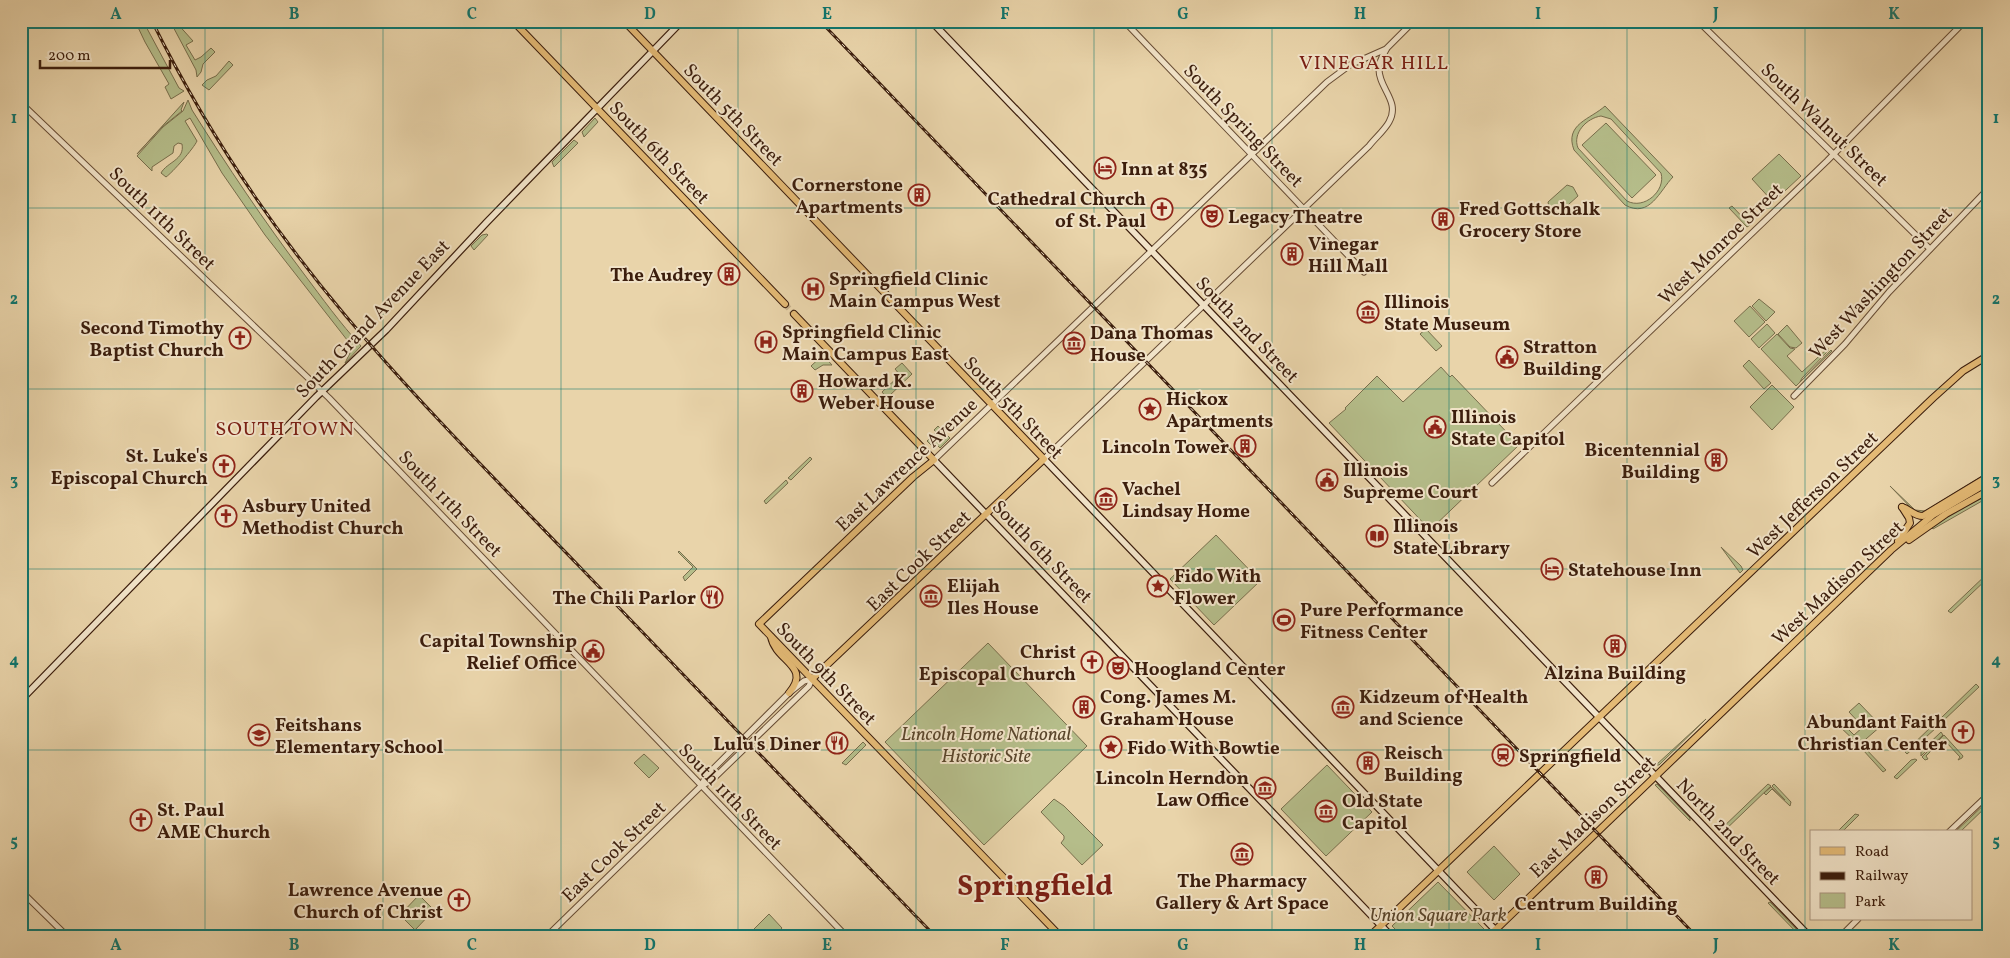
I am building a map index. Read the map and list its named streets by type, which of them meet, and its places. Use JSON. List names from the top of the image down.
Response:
{
  "streets": {
    "main road": [
      "South 5th Street",
      "South 6th Street",
      "South Grand Avenue East",
      "South 2nd Street",
      "East Lawrence Avenue",
      "West Jefferson Street",
      "East Cook Street",
      "West Madison Street",
      "South 9th Street",
      "East Madison Street",
      "North 2nd Street"
    ],
    "street": [
      "South Walnut Street",
      "South Spring Street",
      "South 11th Street",
      "West Monroe Street",
      "West Washington Street"
    ]
  },
  "crossings": [
    ["South 5th Street", "South Grand Avenue East"],
    ["South 5th Street", "East Lawrence Avenue"],
    ["South 5th Street", "West Jefferson Street"],
    ["South 5th Street", "East Cook Street"],
    ["South 5th Street", "East Madison Street"],
    ["South Walnut Street", "West Monroe Street"],
    ["South Walnut Street", "West Washington Street"],
    ["South Spring Street", "East Lawrence Avenue"],
    ["South Spring Street", "East Cook Street"],
    ["South 6th Street", "South Grand Avenue East"],
    ["South 6th Street", "East Lawrence Avenue"],
    ["South 6th Street", "West Jefferson Street"],
    ["South 6th Street", "East Cook Street"],
    ["South 11th Street", "South Grand Avenue East"],
    ["South 11th Street", "East Cook Street"],
    ["South 2nd Street", "East Lawrence Avenue"],
    ["South 2nd Street", "East Cook Street"],
    ["South 2nd Street", "North 2nd Street"],
    ["East Lawrence Avenue", "East Cook Street"],
    ["East Lawrence Avenue", "South 9th Street"],
    ["West Jefferson Street", "North 2nd Street"],
    ["East Cook Street", "South 9th Street"],
    ["West Madison Street", "East Madison Street"],
    ["East Madison Street", "North 2nd Street"]
  ],
  "districts": ["VINEGAR HILL", "SOUTH TOWN", "Springfield"],
  "parks": ["Lincoln Home National Historic Site", "Union Square Park"],
  "places": {
    "hotel": ["Inn at 835", "Statehouse Inn"],
    "building": [
      "Cornerstone Apartments",
      "Fred Gottschalk Grocery Store",
      "Vinegar Hill Mall",
      "The Audrey",
      "Howard K. Weber House",
      "Lincoln Tower",
      "Bicentennial Building",
      "Alzina Building",
      "Cong. James M. Graham House",
      "Reisch Building",
      "Centrum Building"
    ],
    "church": [
      "Cathedral Church of St. Paul",
      "Second Timothy Baptist Church",
      "St. Luke's Episcopal Church",
      "Asbury United Methodist Church",
      "Christ Episcopal Church",
      "Abundant Faith Christian Center",
      "St. Paul AME Church",
      "Lawrence Avenue Church of Christ"
    ],
    "theatre": ["Legacy Theatre", "Hoogland Center"],
    "hospital": ["Springfield Clinic Main Campus West", "Springfield Clinic Main Campus East"],
    "museum": [
      "Illinois State Museum",
      "Dana Thomas House",
      "Vachel Lindsay Home",
      "Elijah Iles House",
      "Kidzeum of Health and Science",
      "Lincoln Herndon Law Office",
      "Old State Capitol",
      "The Pharmacy Gallery & Art Space"
    ],
    "public building": [
      "Stratton Building",
      "Illinois State Capitol",
      "Illinois Supreme Court",
      "Capital Township Relief Office"
    ],
    "place": ["Hickox Apartments", "Fido With Flower", "Fido With Bowtie"],
    "library": ["Illinois State Library"],
    "restaurant": ["The Chili Parlor", "Lulu's Diner"],
    "sports": ["Pure Performance Fitness Center"],
    "school or university": ["Feitshans Elementary School"],
    "station": ["Springfield"]
  },
  "legend": ["Road", "Railway", "Park"],
  "scale_bar": "200 m",
  "grid": {
    "columns": [
      "A",
      "B",
      "C",
      "D",
      "E",
      "F",
      "G",
      "H",
      "I",
      "J",
      "K"
    ],
    "rows": [
      "1",
      "2",
      "3",
      "4",
      "5"
    ]
  }
}
